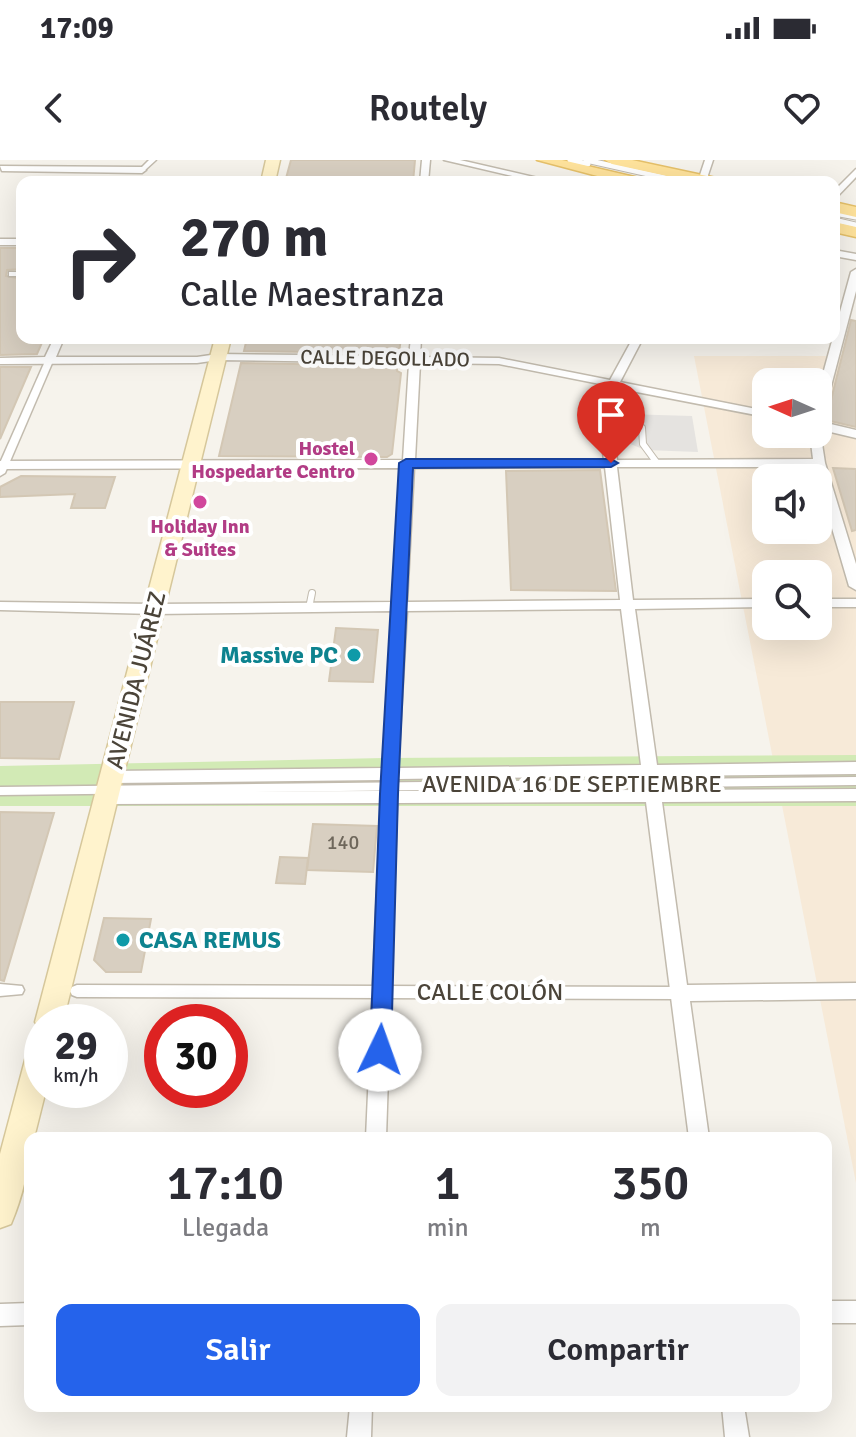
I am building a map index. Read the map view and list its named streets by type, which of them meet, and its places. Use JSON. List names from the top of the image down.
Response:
{
  "streets": {
    "main road": ["AVENIDA JUÁREZ"],
    "street": ["CALLE DEGOLLADO", "AVENIDA 16 DE SEPTIEMBRE", "CALLE COLÓN"]
  },
  "crossings": [
    ["CALLE DEGOLLADO", "AVENIDA JUÁREZ"],
    ["AVENIDA JUÁREZ", "AVENIDA 16 DE SEPTIEMBRE"]
  ],
  "places": [
    "Hostel Hospedarte Centro",
    "Holiday Inn & Suites",
    "Massive PC",
    "CASA REMUS"
  ],
  "house_numbers": ["140"],
  "north": "left",
  "page": {
    "status": "17:09",
    "header": "Routely",
    "turn": ["270 m", "Calle Maestranza"],
    "speed": "29 km/h",
    "limit": "30",
    "eta": [
      "17:10",
      "Llegada",
      "1",
      "min",
      "350",
      "m"
    ],
    "buttons": ["Salir", "Compartir"]
  }
}
